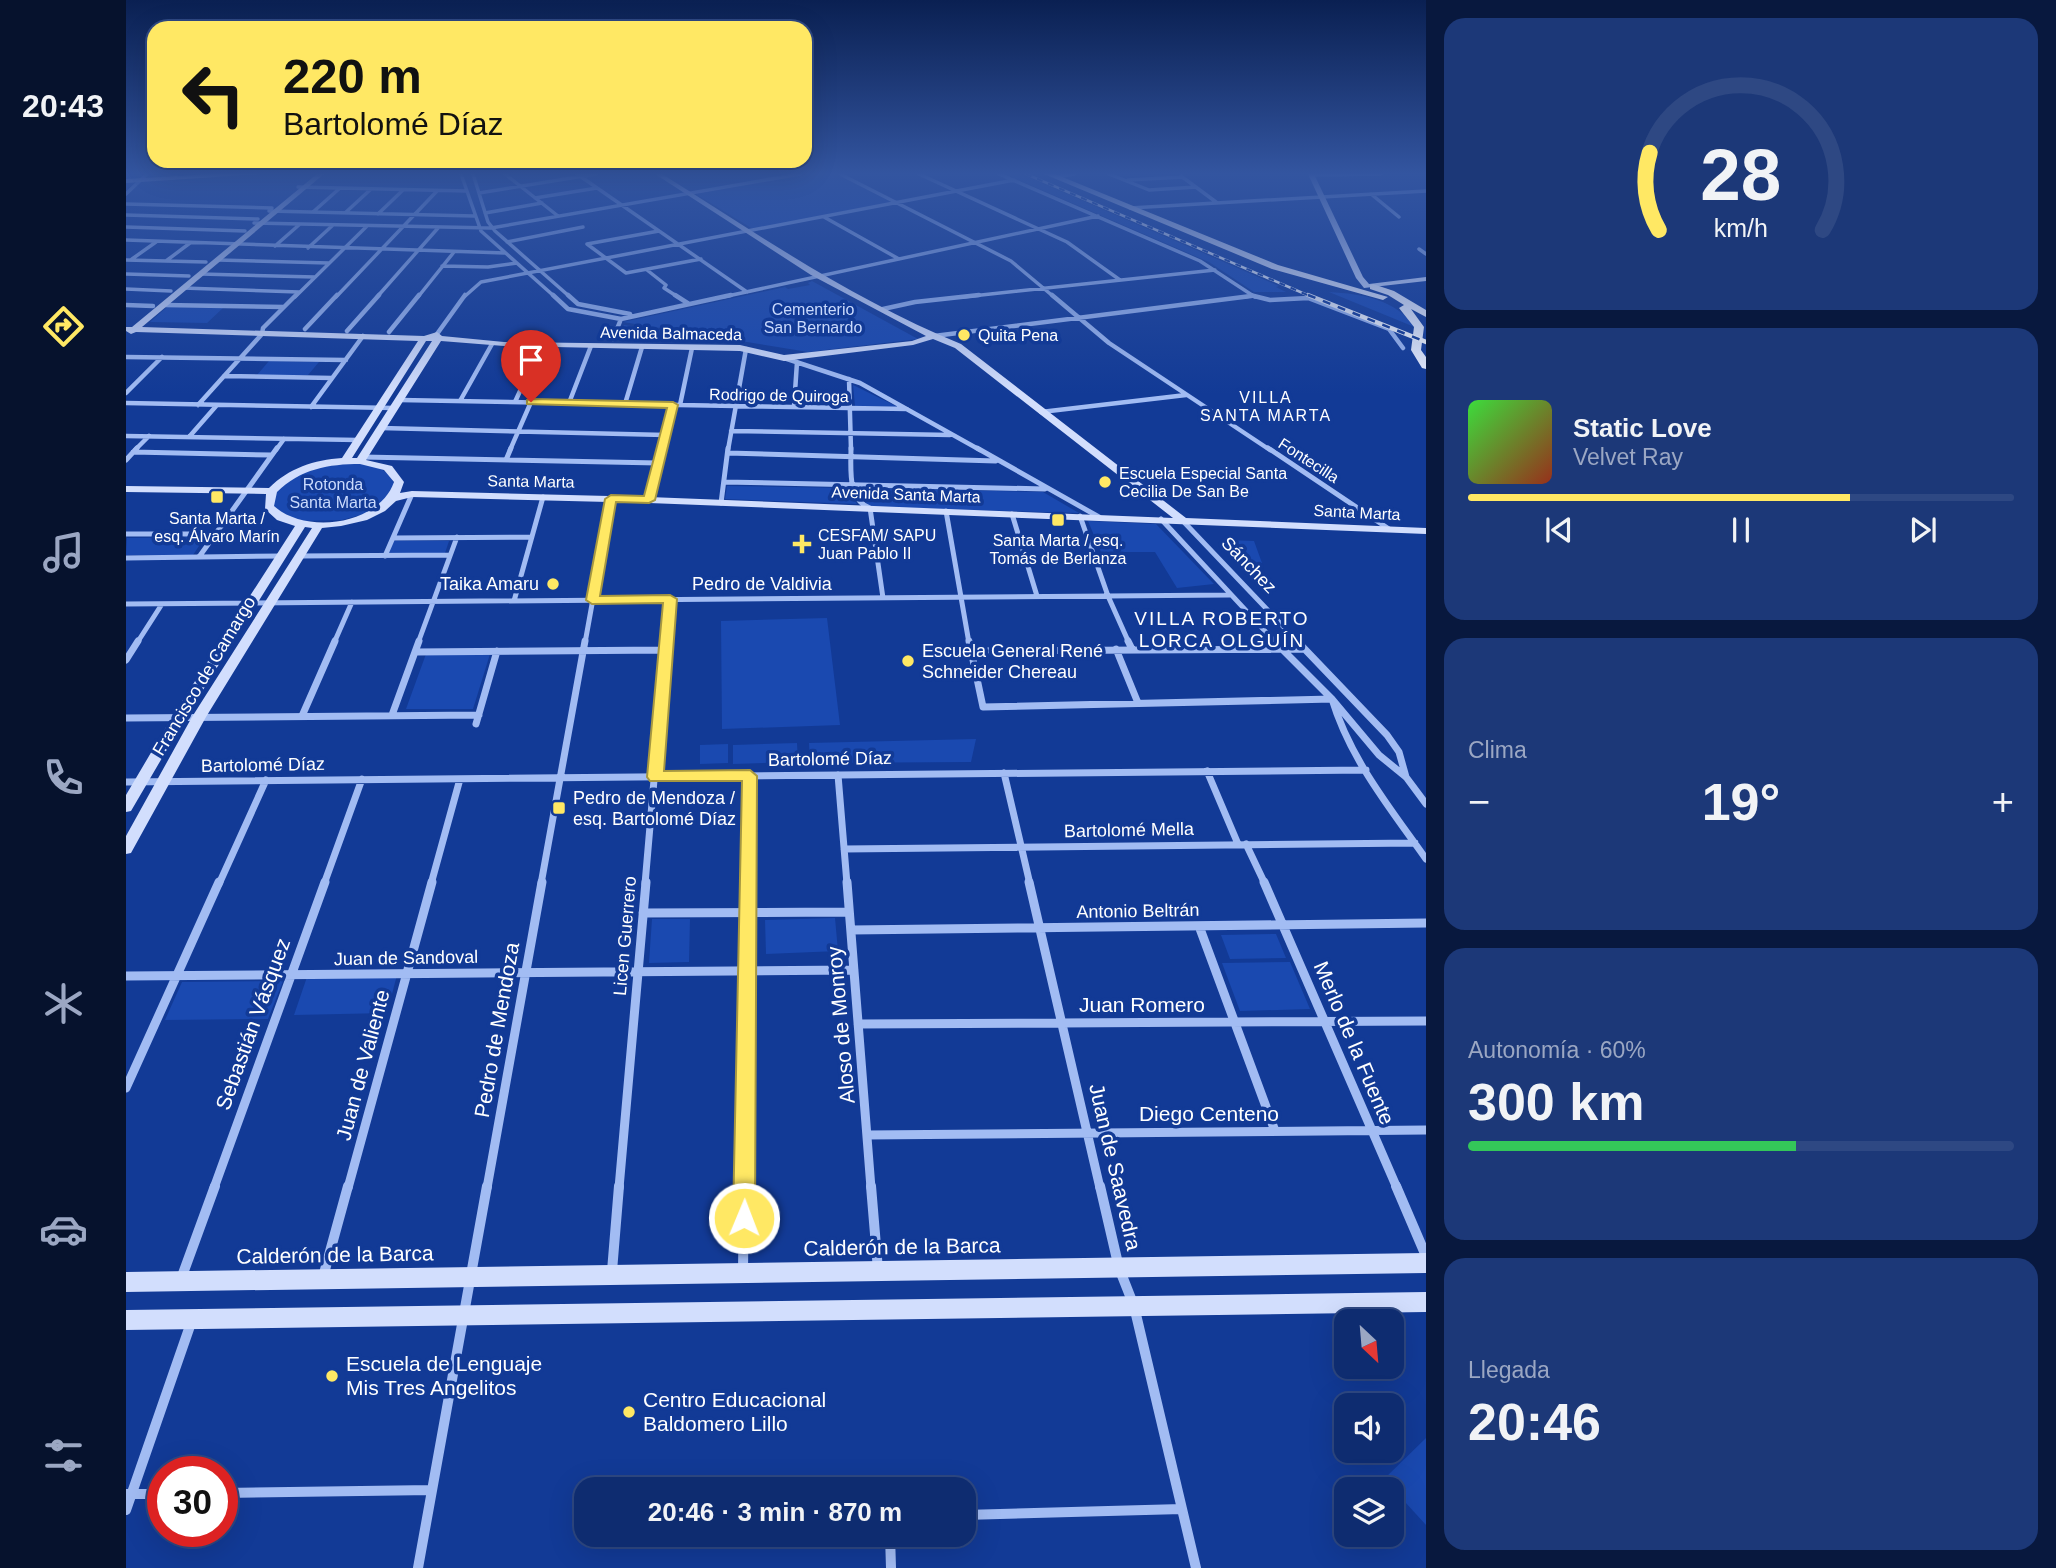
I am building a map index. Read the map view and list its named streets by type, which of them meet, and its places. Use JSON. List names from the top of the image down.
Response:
{
  "streets": {
    "street": [
      "Avenida Balmaceda",
      "Rodrigo de Quiroga",
      "Fontecilla",
      "Santa Marta",
      "Avenida Santa Marta",
      "Sánchez",
      "Pedro de Valdivia",
      "Francisco de Camargo",
      "Bartolomé Díaz",
      "Bartolomé Mella",
      "Antonio Beltrán",
      "Licen Guerrero",
      "Juan de Sandoval",
      "Juan Romero",
      "Sebastián Vásquez",
      "Aloso de Monroy",
      "Pedro de Mendoza",
      "Merlo de la Fuente",
      "Juan de Valiente",
      "Diego Centeno",
      "Juan de Saavedra",
      "Calderón de la Barca"
    ]
  },
  "crossings": [
    ["Avenida Balmaceda", "Fontecilla"],
    ["Avenida Balmaceda", "Sánchez"],
    ["Fontecilla", "Santa Marta"],
    ["Santa Marta", "Avenida Santa Marta"],
    ["Santa Marta", "Sánchez"],
    ["Santa Marta", "Pedro de Mendoza"],
    ["Avenida Santa Marta", "Sánchez"],
    ["Sánchez", "Pedro de Valdivia"],
    ["Sánchez", "Bartolomé Díaz"],
    ["Sánchez", "Bartolomé Mella"],
    ["Pedro de Valdivia", "Francisco de Camargo"],
    ["Pedro de Valdivia", "Licen Guerrero"],
    ["Pedro de Valdivia", "Pedro de Mendoza"],
    ["Francisco de Camargo", "Bartolomé Díaz"],
    ["Bartolomé Díaz", "Licen Guerrero"],
    ["Bartolomé Díaz", "Sebastián Vásquez"],
    ["Bartolomé Díaz", "Aloso de Monroy"],
    ["Bartolomé Díaz", "Pedro de Mendoza"],
    ["Bartolomé Díaz", "Merlo de la Fuente"],
    ["Bartolomé Díaz", "Juan de Valiente"],
    ["Bartolomé Díaz", "Juan de Saavedra"],
    ["Bartolomé Mella", "Aloso de Monroy"],
    ["Bartolomé Mella", "Merlo de la Fuente"],
    ["Bartolomé Mella", "Juan de Saavedra"],
    ["Antonio Beltrán", "Aloso de Monroy"],
    ["Antonio Beltrán", "Merlo de la Fuente"],
    ["Antonio Beltrán", "Juan de Saavedra"],
    ["Licen Guerrero", "Juan de Sandoval"],
    ["Licen Guerrero", "Calderón de la Barca"],
    ["Juan de Sandoval", "Sebastián Vásquez"],
    ["Juan de Sandoval", "Aloso de Monroy"],
    ["Juan de Sandoval", "Pedro de Mendoza"],
    ["Juan de Sandoval", "Juan de Valiente"],
    ["Juan Romero", "Aloso de Monroy"],
    ["Juan Romero", "Merlo de la Fuente"],
    ["Juan Romero", "Juan de Saavedra"],
    ["Sebastián Vásquez", "Calderón de la Barca"],
    ["Aloso de Monroy", "Diego Centeno"],
    ["Aloso de Monroy", "Calderón de la Barca"],
    ["Pedro de Mendoza", "Calderón de la Barca"],
    ["Merlo de la Fuente", "Diego Centeno"],
    ["Juan de Valiente", "Calderón de la Barca"],
    ["Diego Centeno", "Juan de Saavedra"],
    ["Juan de Saavedra", "Calderón de la Barca"]
  ],
  "districts": ["VILLA SANTA MARTA", "VILLA ROBERTO LORCA OLGUÍN"],
  "parks": ["Cementerio San Bernardo", "Rotonda Santa Marta"],
  "places": {
    "other": [
      "Quita Pena",
      "Escuela Especial Santa Cecilia De San Be",
      "Taika Amaru",
      "Escuela General René Schneider Chereau",
      "Escuela de Lenguaje Mis Tres Angelitos",
      "Centro Educacional Baldomero Lillo"
    ],
    "transit": ["Santa Marta / esq. Álvaro Marín", "Santa Marta / esq. Tomás de Berlanza", "Pedro de Mendoza / esq. Bartolomé Díaz"],
    "health": ["CESFAM/ SAPU Juan Pablo II"]
  },
  "north": "bottom right",
  "page": {
    "tabs": "20:43",
    "turn": ["220 m", "Bartolomé Díaz"],
    "song": ["Static Love", "Velvet Ray"],
    "tile": [
      "Clima",
      ["Autonomía · 60%", "300 km"],
      ["Llegada", "20:46"]
    ],
    "heat": ["−", "19°", "+"],
    "limit": "30",
    "trip": "20:46 · 3 min · 870 m",
    "gauge": ["28", "km/h"]
  }
}
